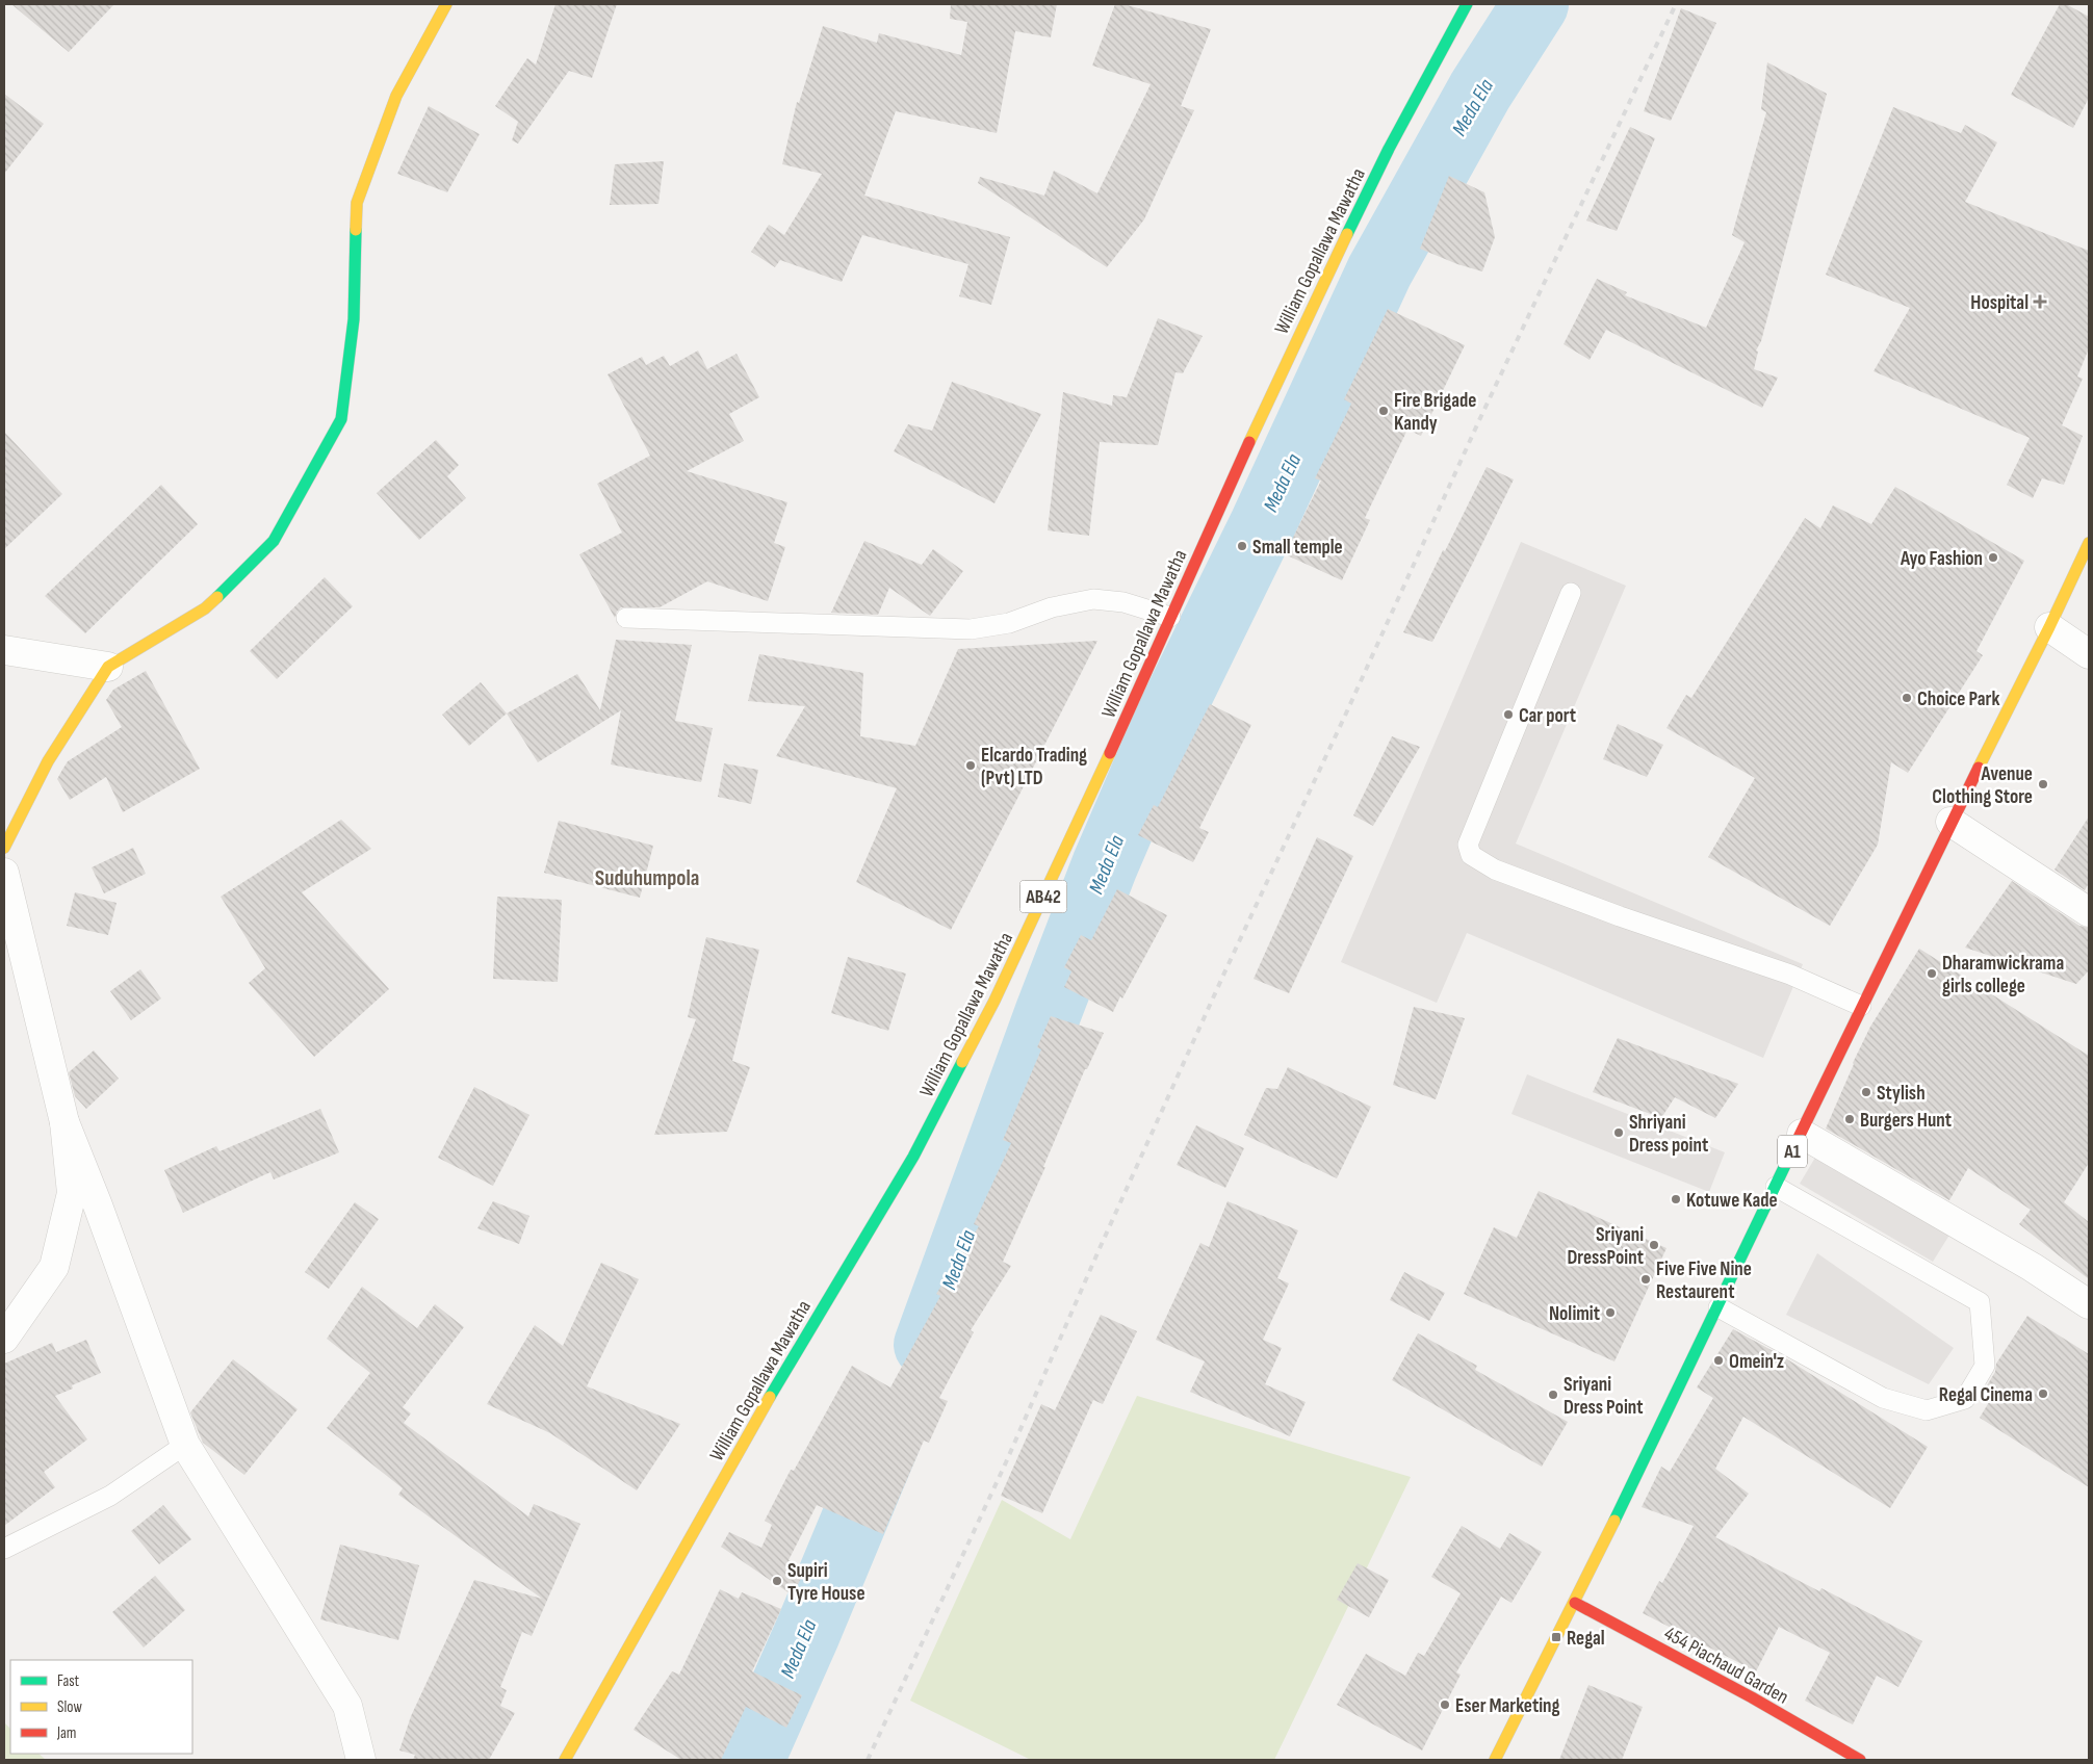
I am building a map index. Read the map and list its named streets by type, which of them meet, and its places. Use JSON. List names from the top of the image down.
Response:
{
  "streets": {
    "main road": [
      "William Gopallawa Mawatha",
      "AB42",
      "A1",
      "454 Piachaud Garden"
    ]
  },
  "crossings": [
    ["A1", "454 Piachaud Garden"]
  ],
  "districts": ["Suduhumpola"],
  "water": ["Meda Ela"],
  "places": {
    "health": ["Hospital"],
    "other": [
      "Fire Brigade Kandy",
      "Small temple",
      "Ayo Fashion",
      "Choice Park",
      "Car port",
      "Elcardo Trading (Pvt) LTD",
      "Avenue Clothing Store",
      "Dharamwickrama girls college",
      "Stylish",
      "Burgers Hunt",
      "Shriyani Dress point",
      "Kotuwe Kade",
      "Sriyani DressPoint",
      "Five Five Nine Restaurent",
      "Nolimit",
      "Omein'z",
      "Regal Cinema",
      "Sriyani Dress Point",
      "Supiri Tyre House",
      "Eser Marketing"
    ],
    "transit": ["Regal"]
  },
  "legend": ["Fast", "Slow", "Jam"]
}
